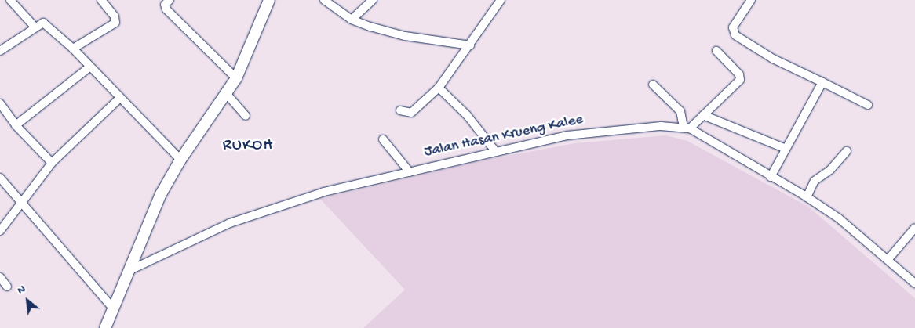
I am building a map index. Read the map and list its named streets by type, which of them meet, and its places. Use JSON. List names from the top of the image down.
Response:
{
  "streets": {
    "street": ["Jalan Hasan Krueng Kalee"]
  },
  "districts": ["RUKOH"],
  "north": "top left"
}
